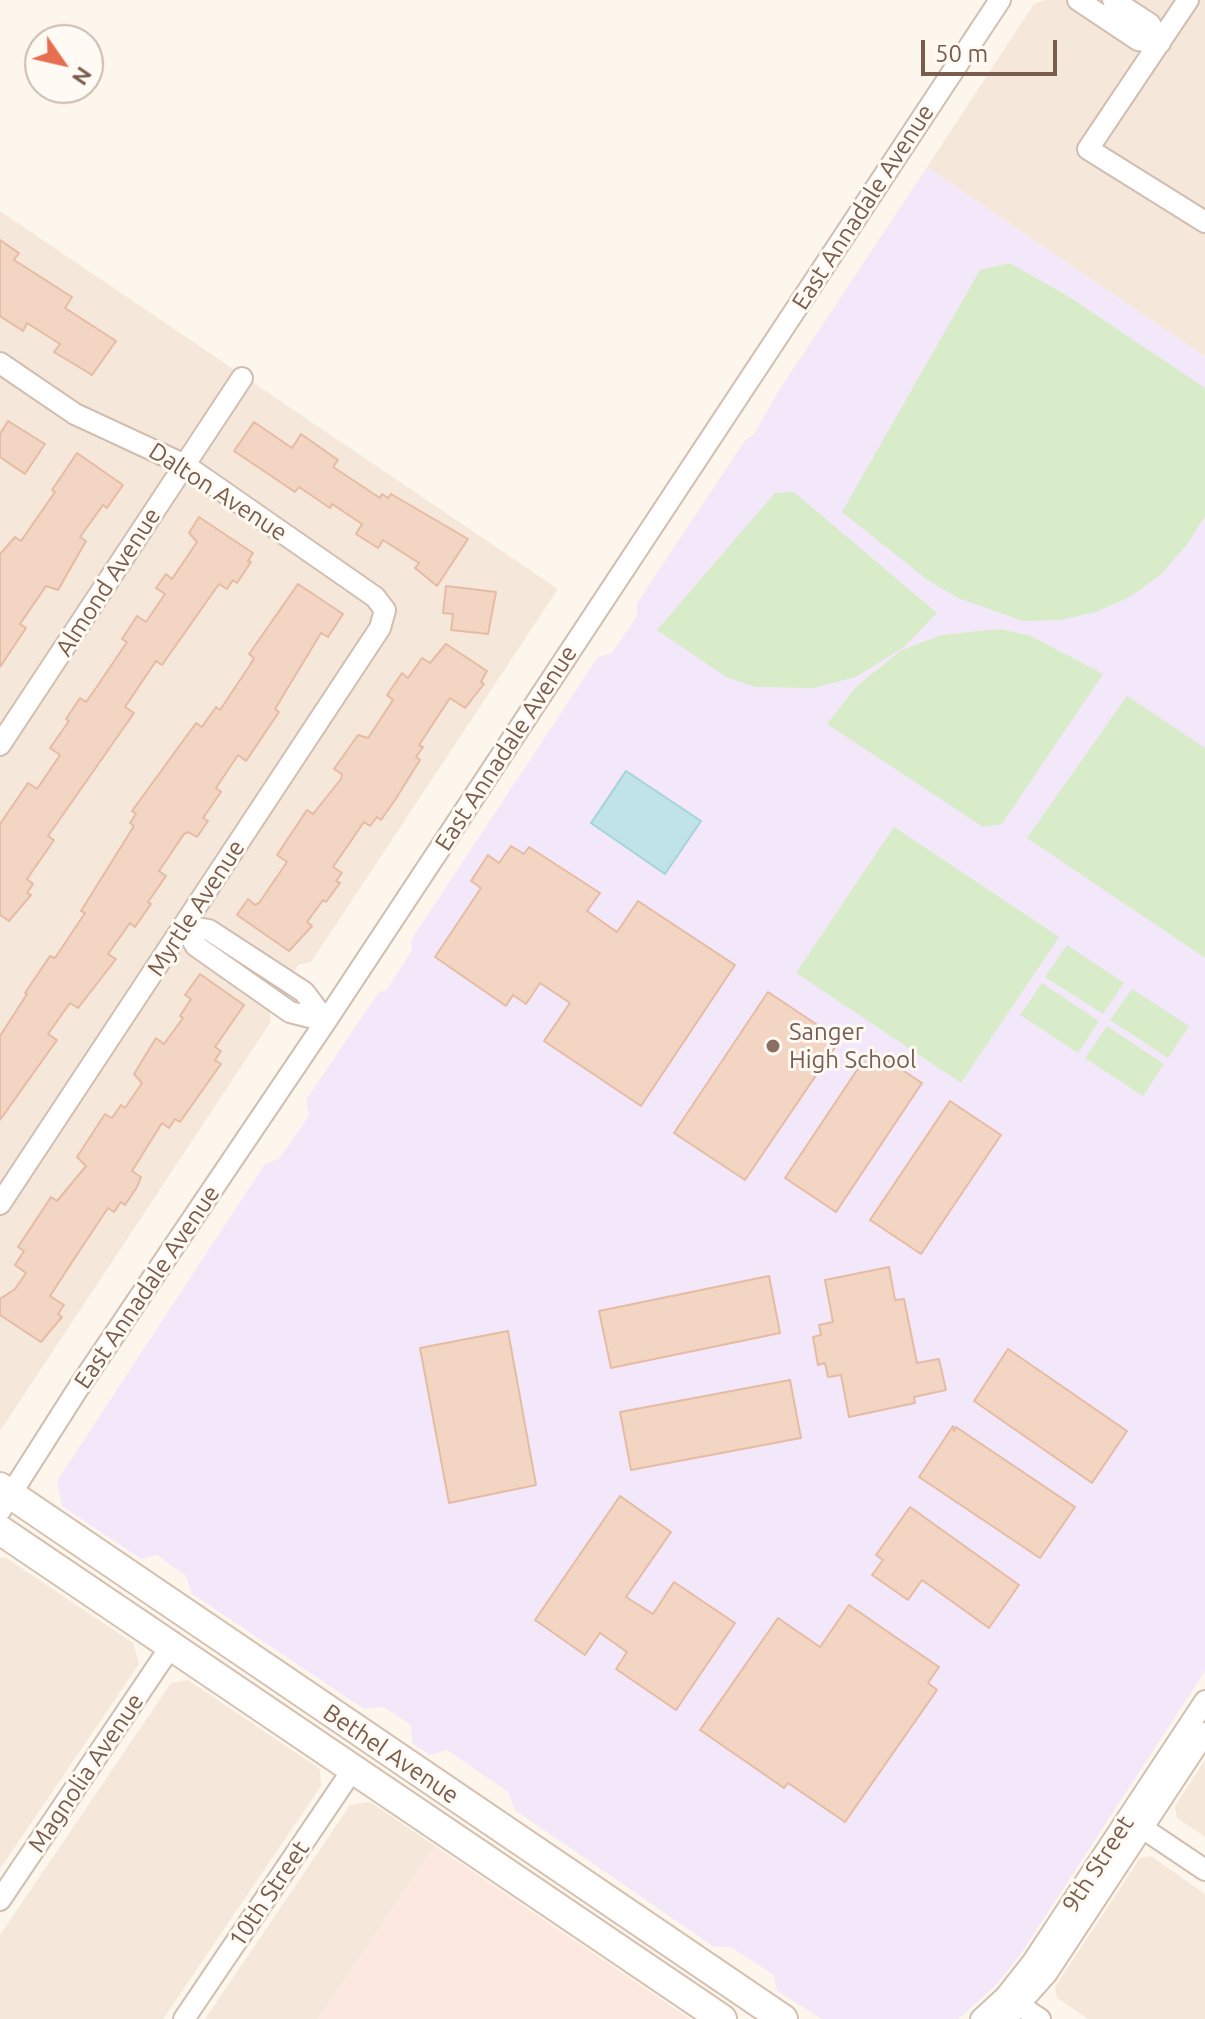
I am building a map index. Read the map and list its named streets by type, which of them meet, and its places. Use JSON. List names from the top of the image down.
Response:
{
  "streets": {
    "main road": ["Bethel Avenue"],
    "street": [
      "East Annadale Avenue",
      "Dalton Avenue",
      "Almond Avenue",
      "Myrtle Avenue",
      "Magnolia Avenue",
      "9th Street",
      "10th Street"
    ]
  },
  "crossings": [
    ["East Annadale Avenue", "Bethel Avenue"],
    ["Dalton Avenue", "Almond Avenue"],
    ["Dalton Avenue", "Myrtle Avenue"],
    ["Bethel Avenue", "Magnolia Avenue"],
    ["Bethel Avenue", "10th Street"]
  ],
  "places": ["Sanger High School"],
  "scale_bar": "50 m",
  "north": "bottom right"
}
